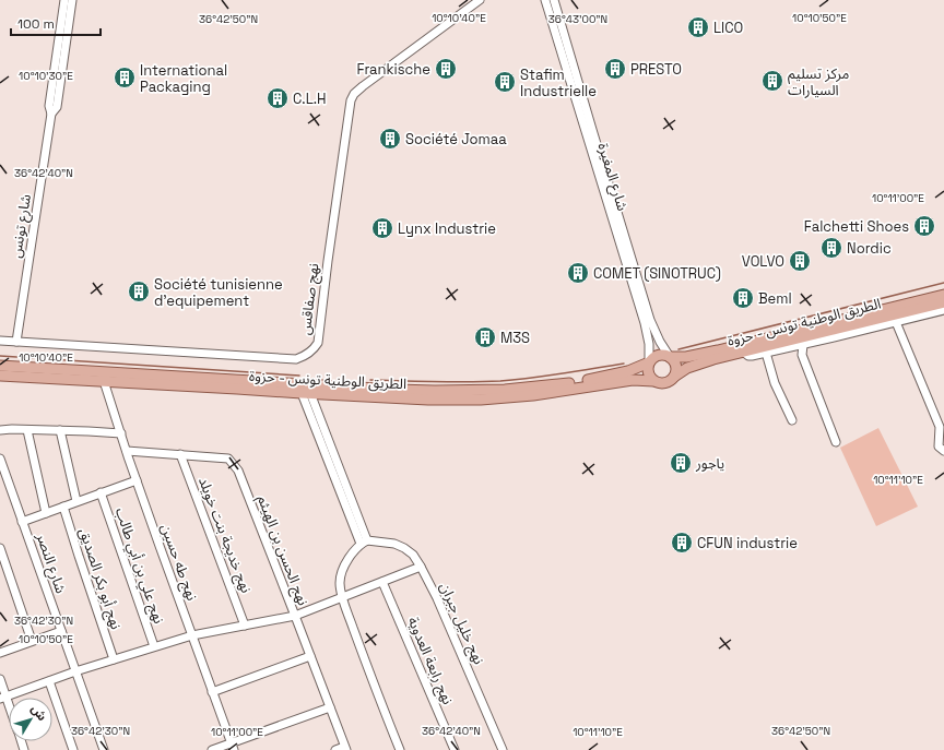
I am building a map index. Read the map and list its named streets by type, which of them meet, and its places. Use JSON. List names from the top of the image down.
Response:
{
  "streets": {
    "main road": ["الطريق الوطنية تونس - حزوة"],
    "street": [
      "شارع المغيرة",
      "شارع تونس",
      "نهج صفاقس",
      "نهج خديجة بنت خويلد",
      "نهج الحسن بن الهيثم",
      "نهج طه حسين",
      "شارع النصر",
      "نهج علي بن أبي طالب",
      "نهج أبو بكر الصديق",
      "نهج خليل جبران",
      "نهج رابعة العدوية"
    ]
  },
  "crossings": [
    ["شارع المغيرة", "الطريق الوطنية تونس - حزوة"],
    ["شارع تونس", "نهج صفاقس"],
    ["الطريق الوطنية تونس - حزوة", "نهج طه حسين"],
    ["نهج خديجة بنت خويلد", "نهج الحسن بن الهيثم"],
    ["نهج الحسن بن الهيثم", "نهج طه حسين"]
  ],
  "places": {
    "building": [
      "LICO",
      "Frankische",
      "PRESTO",
      "International Packaging",
      "مركز تسليم السيارات",
      "Stafim Industrielle",
      "C.L.H",
      "Société Jomaa",
      "Falchetti Shoes",
      "Lynx Industrie",
      "Nordic",
      "VOLVO",
      "COMET (SINOTRUC)",
      "Société tunisienne d'equipement",
      "Beml",
      "M3S",
      "ياجور",
      "CFUN industrie"
    ]
  },
  "scale_bar": "100 m",
  "north": "top right",
  "coordinates": [
    "10°10'40\"E",
    "10°10'50\"E",
    "36°42'50\"N",
    "36°43'00\"N",
    "10°10'30\"E",
    "36°42'40\"N",
    "10°11'00\"E",
    "10°11'10\"E",
    "36°42'30\"N"
  ]
}
